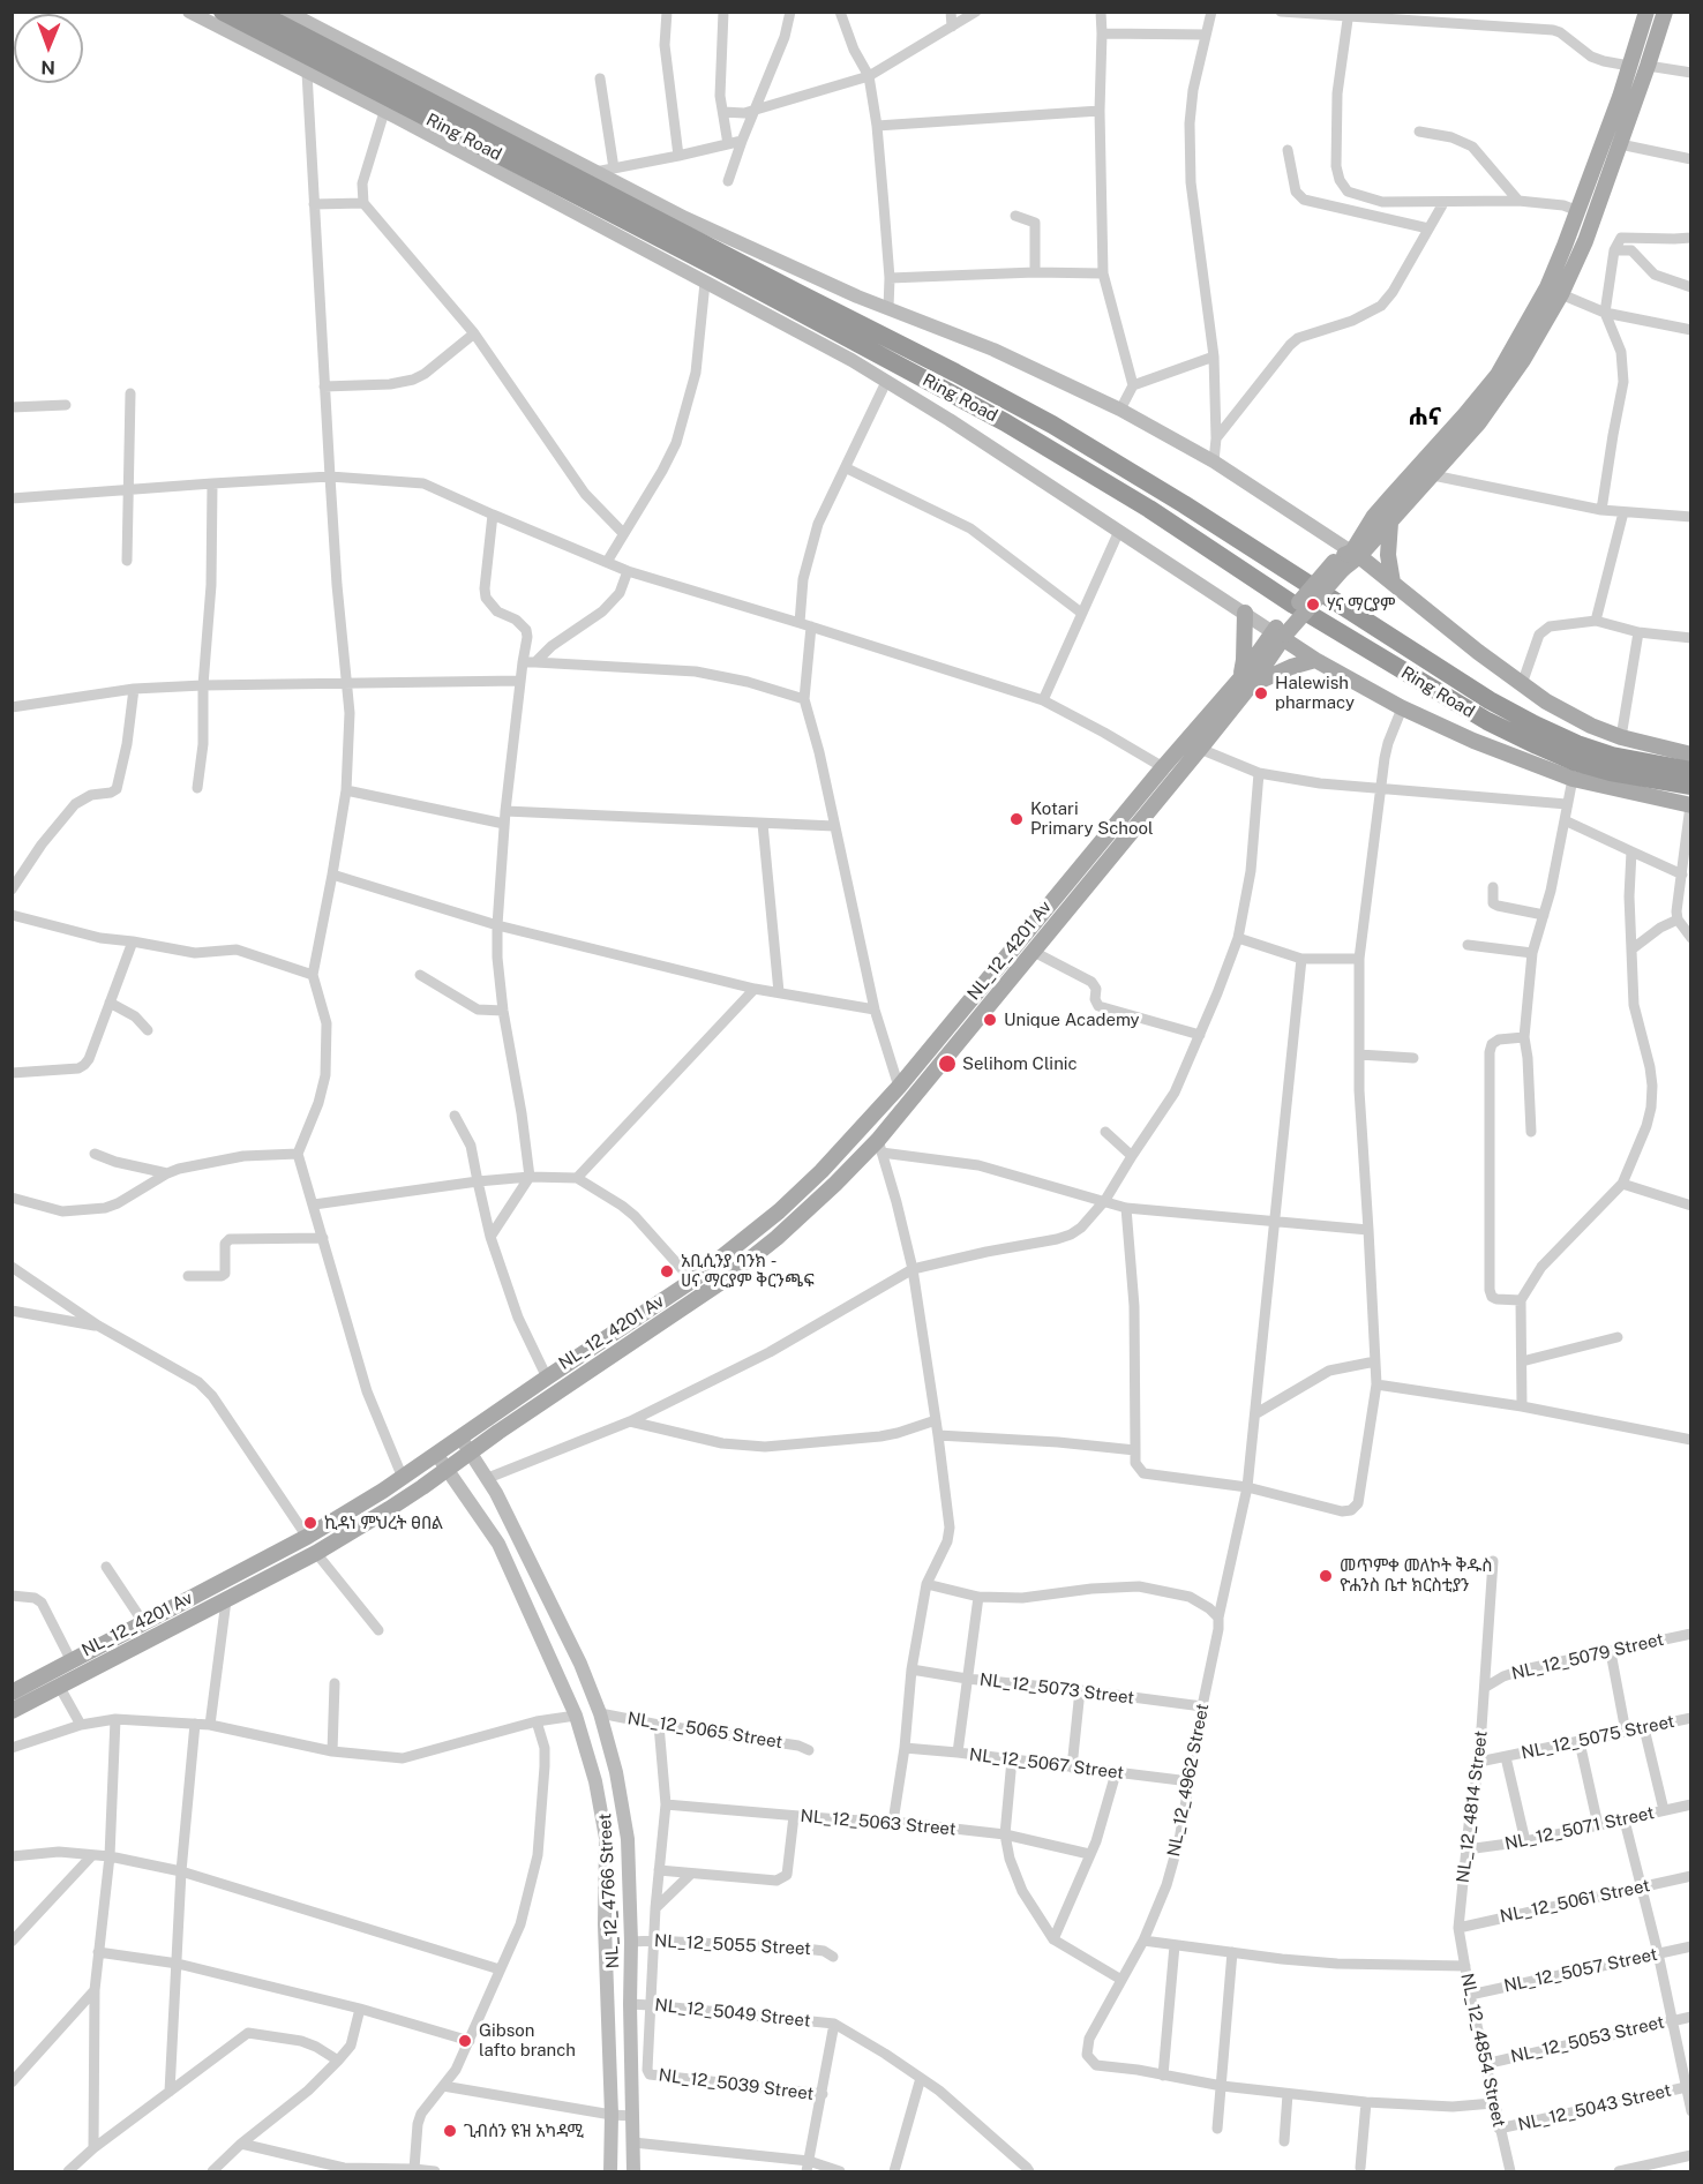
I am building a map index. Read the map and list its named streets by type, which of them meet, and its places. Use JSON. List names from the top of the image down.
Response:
{
  "streets": {
    "highway": ["Ring Road"],
    "main road": ["NL_12_4201 Av"],
    "street": [
      "NL_12_5079 Street",
      "NL_12_5073 Street",
      "NL_12_5065 Street",
      "NL_12_5075 Street",
      "NL_12_5067 Street",
      "NL_12_4962 Street",
      "NL_12_4814 Street",
      "NL_12_5063 Street",
      "NL_12_5071 Street",
      "NL_12_4766 Street",
      "NL_12_5061 Street",
      "NL_12_5055 Street",
      "NL_12_5057 Street",
      "NL_12_5049 Street",
      "NL_12_5053 Street",
      "NL_12_4854 Street",
      "NL_12_5039 Street",
      "NL_12_5043 Street"
    ]
  },
  "crossings": [
    ["NL_12_4201 Av", "NL_12_4766 Street"],
    ["NL_12_5079 Street", "NL_12_4814 Street"],
    ["NL_12_5073 Street", "NL_12_4962 Street"],
    ["NL_12_5065 Street", "NL_12_4766 Street"],
    ["NL_12_5075 Street", "NL_12_4814 Street"],
    ["NL_12_5067 Street", "NL_12_4962 Street"],
    ["NL_12_4814 Street", "NL_12_5071 Street"],
    ["NL_12_4814 Street", "NL_12_5061 Street"],
    ["NL_12_4814 Street", "NL_12_4854 Street"],
    ["NL_12_4766 Street", "NL_12_5055 Street"],
    ["NL_12_4766 Street", "NL_12_5049 Street"],
    ["NL_12_5061 Street", "NL_12_4854 Street"],
    ["NL_12_5057 Street", "NL_12_4854 Street"],
    ["NL_12_5049 Street", "NL_12_5039 Street"],
    ["NL_12_5053 Street", "NL_12_4854 Street"],
    ["NL_12_4854 Street", "NL_12_5043 Street"]
  ],
  "districts": ["ሐና"],
  "places": [
    "ሃና ማርያም",
    "Halewish pharmacy",
    "Kotari Primary School",
    "Unique Academy",
    "Selihom Clinic",
    "አቢሲንያ ባንክ - ሀና ማርያም ቅርንጫፍ",
    "ኪዳነ ምህረት ፀበል",
    "መጥምቀ መለኮት ቅዱስ ዮሐንስ ቤተ ክርስቲያን",
    "Gibson lafto branch",
    "ጊብሰን ዩዝ አካዳሚ"
  ],
  "north": "bottom"
}
